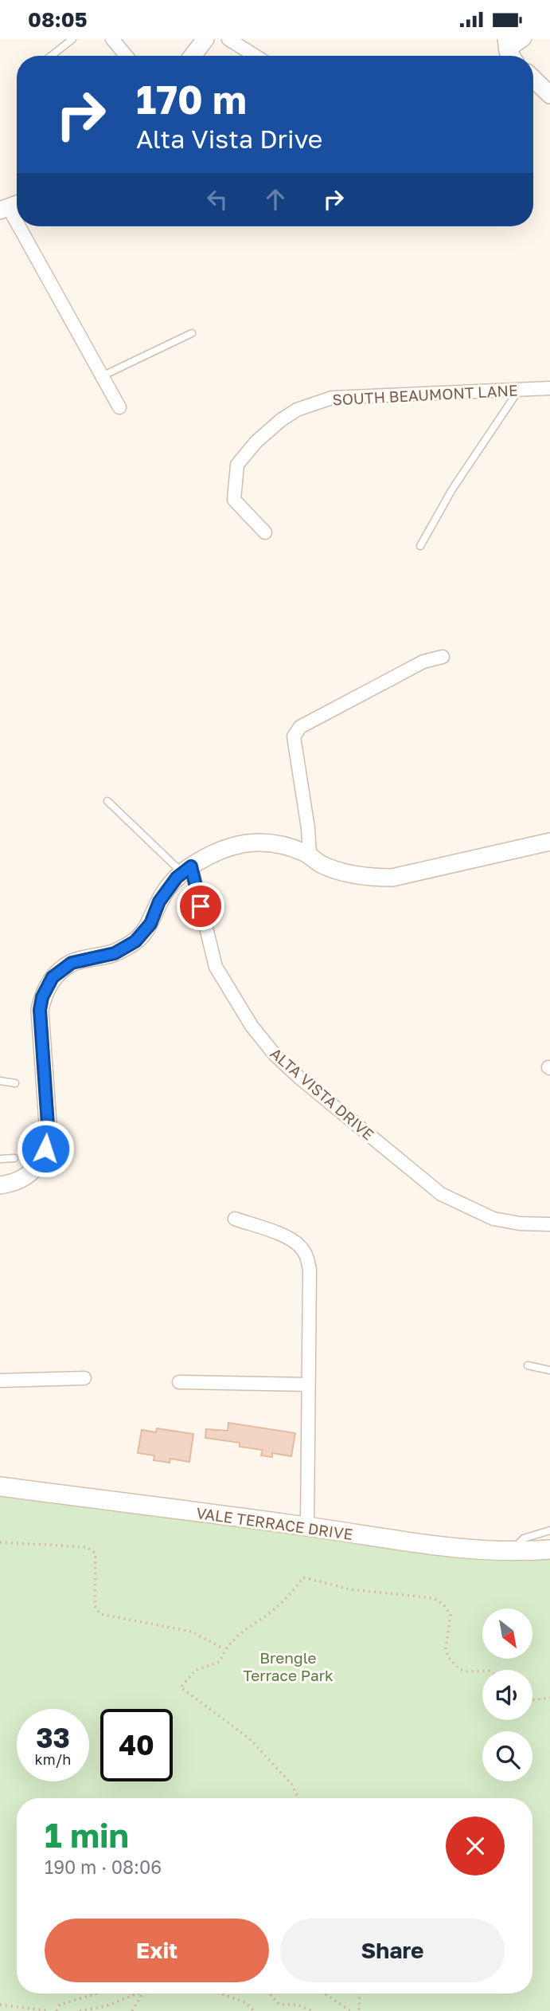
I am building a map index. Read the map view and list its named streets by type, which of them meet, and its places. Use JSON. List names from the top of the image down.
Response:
{
  "streets": {
    "main road": ["VALE TERRACE DRIVE"],
    "street": ["SOUTH BEAUMONT LANE", "ALTA VISTA DRIVE"]
  },
  "parks": ["Brengle Terrace Park"],
  "north": "bottom right",
  "page": {
    "status": "08:05",
    "turn": ["170 m", "Alta Vista Drive"],
    "speed": "33 km/h",
    "limit": "40",
    "heading": ["1 min", "190 m · 08:06"],
    "buttons": ["Exit", "Share"]
  }
}
